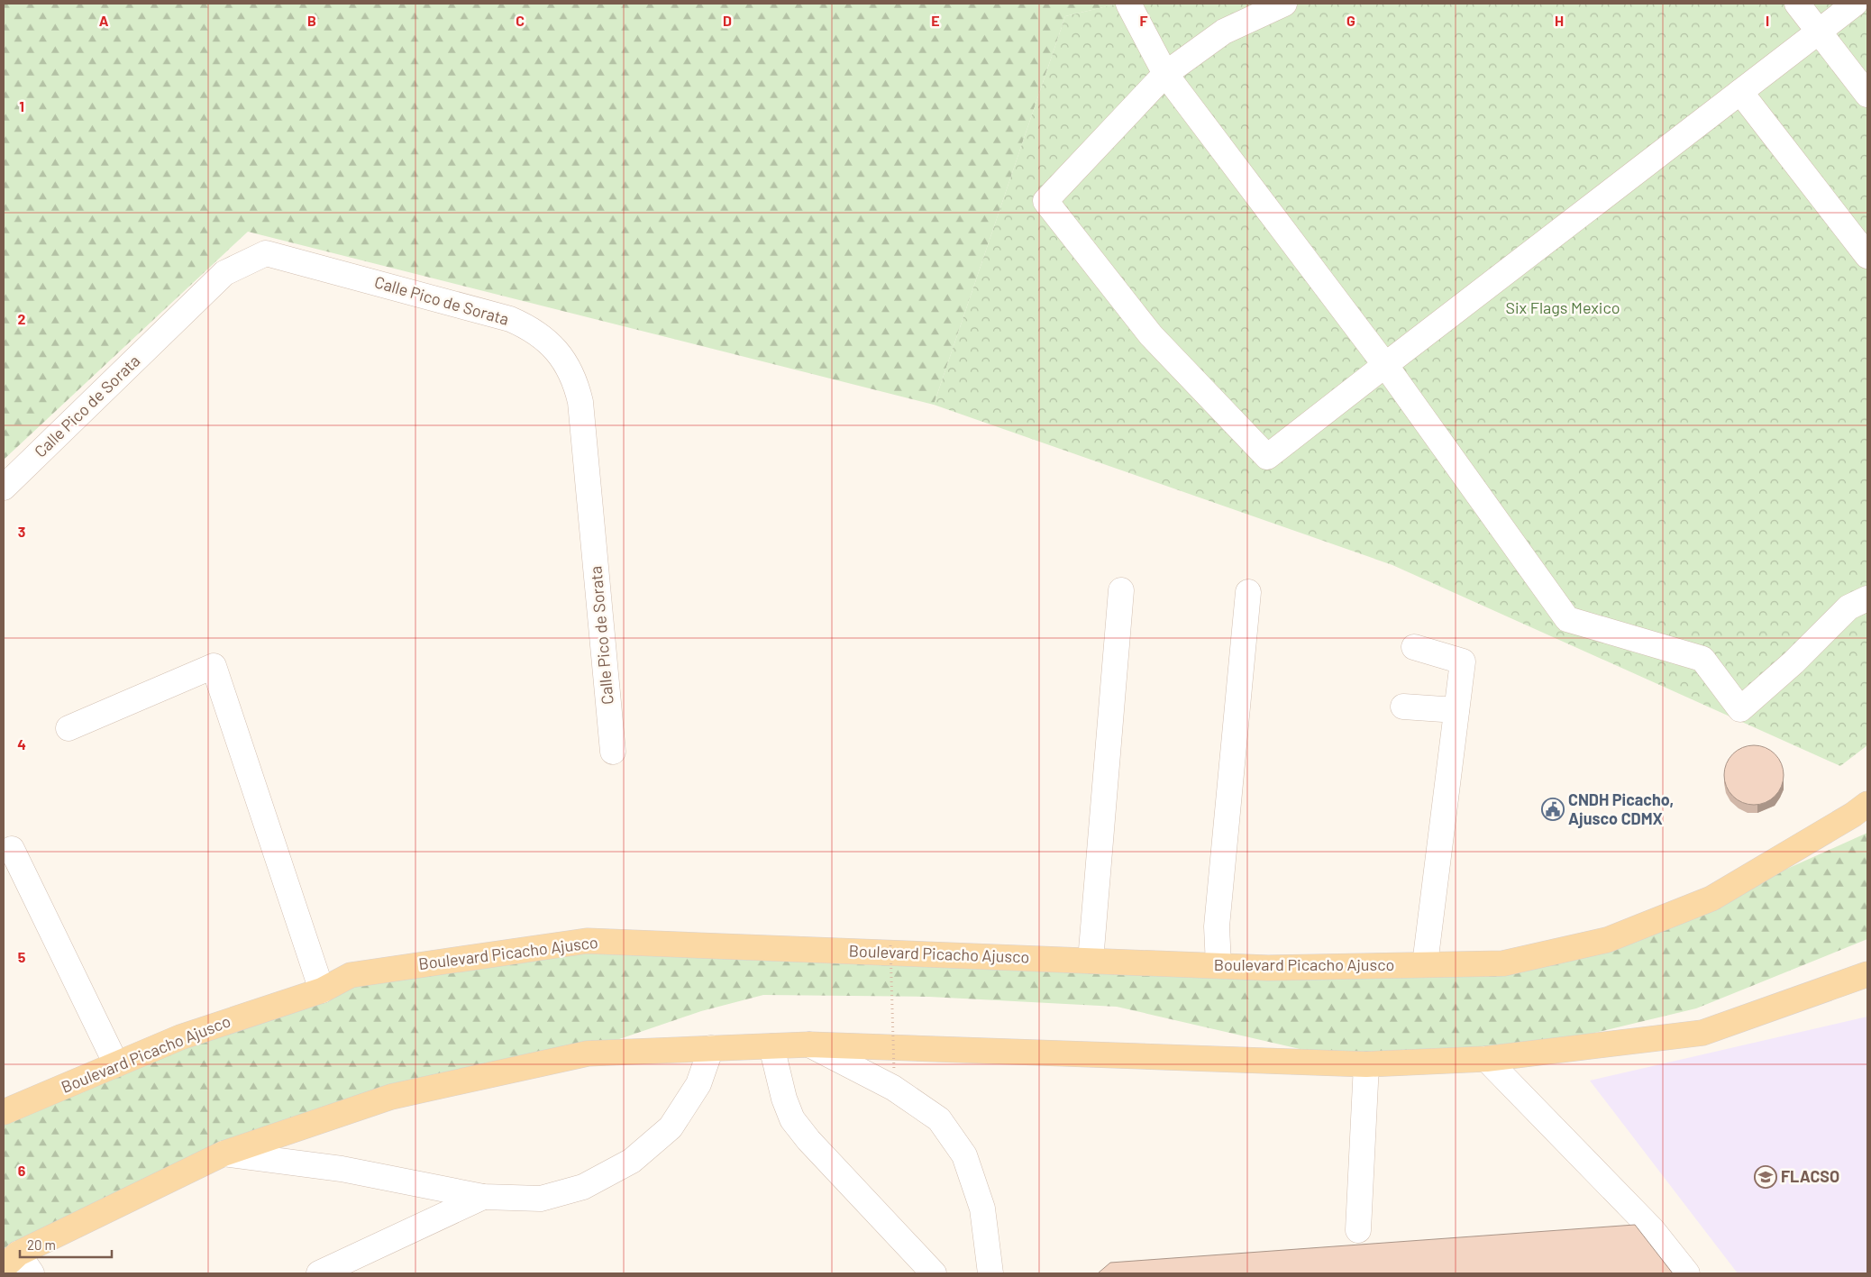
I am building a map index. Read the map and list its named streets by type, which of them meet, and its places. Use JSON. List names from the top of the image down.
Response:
{
  "streets": {
    "main road": ["Boulevard Picacho Ajusco"],
    "street": ["Calle Pico de Sorata"]
  },
  "parks": ["Six Flags Mexico"],
  "places": {
    "public building": ["CNDH Picacho, Ajusco CDMX"],
    "school or university": ["FLACSO"]
  },
  "scale_bar": "20 m",
  "grid": {
    "columns": [
      "A",
      "B",
      "C",
      "D",
      "E",
      "F",
      "G",
      "H",
      "I"
    ],
    "rows": [
      "1",
      "2",
      "3",
      "4",
      "5",
      "6"
    ]
  }
}
